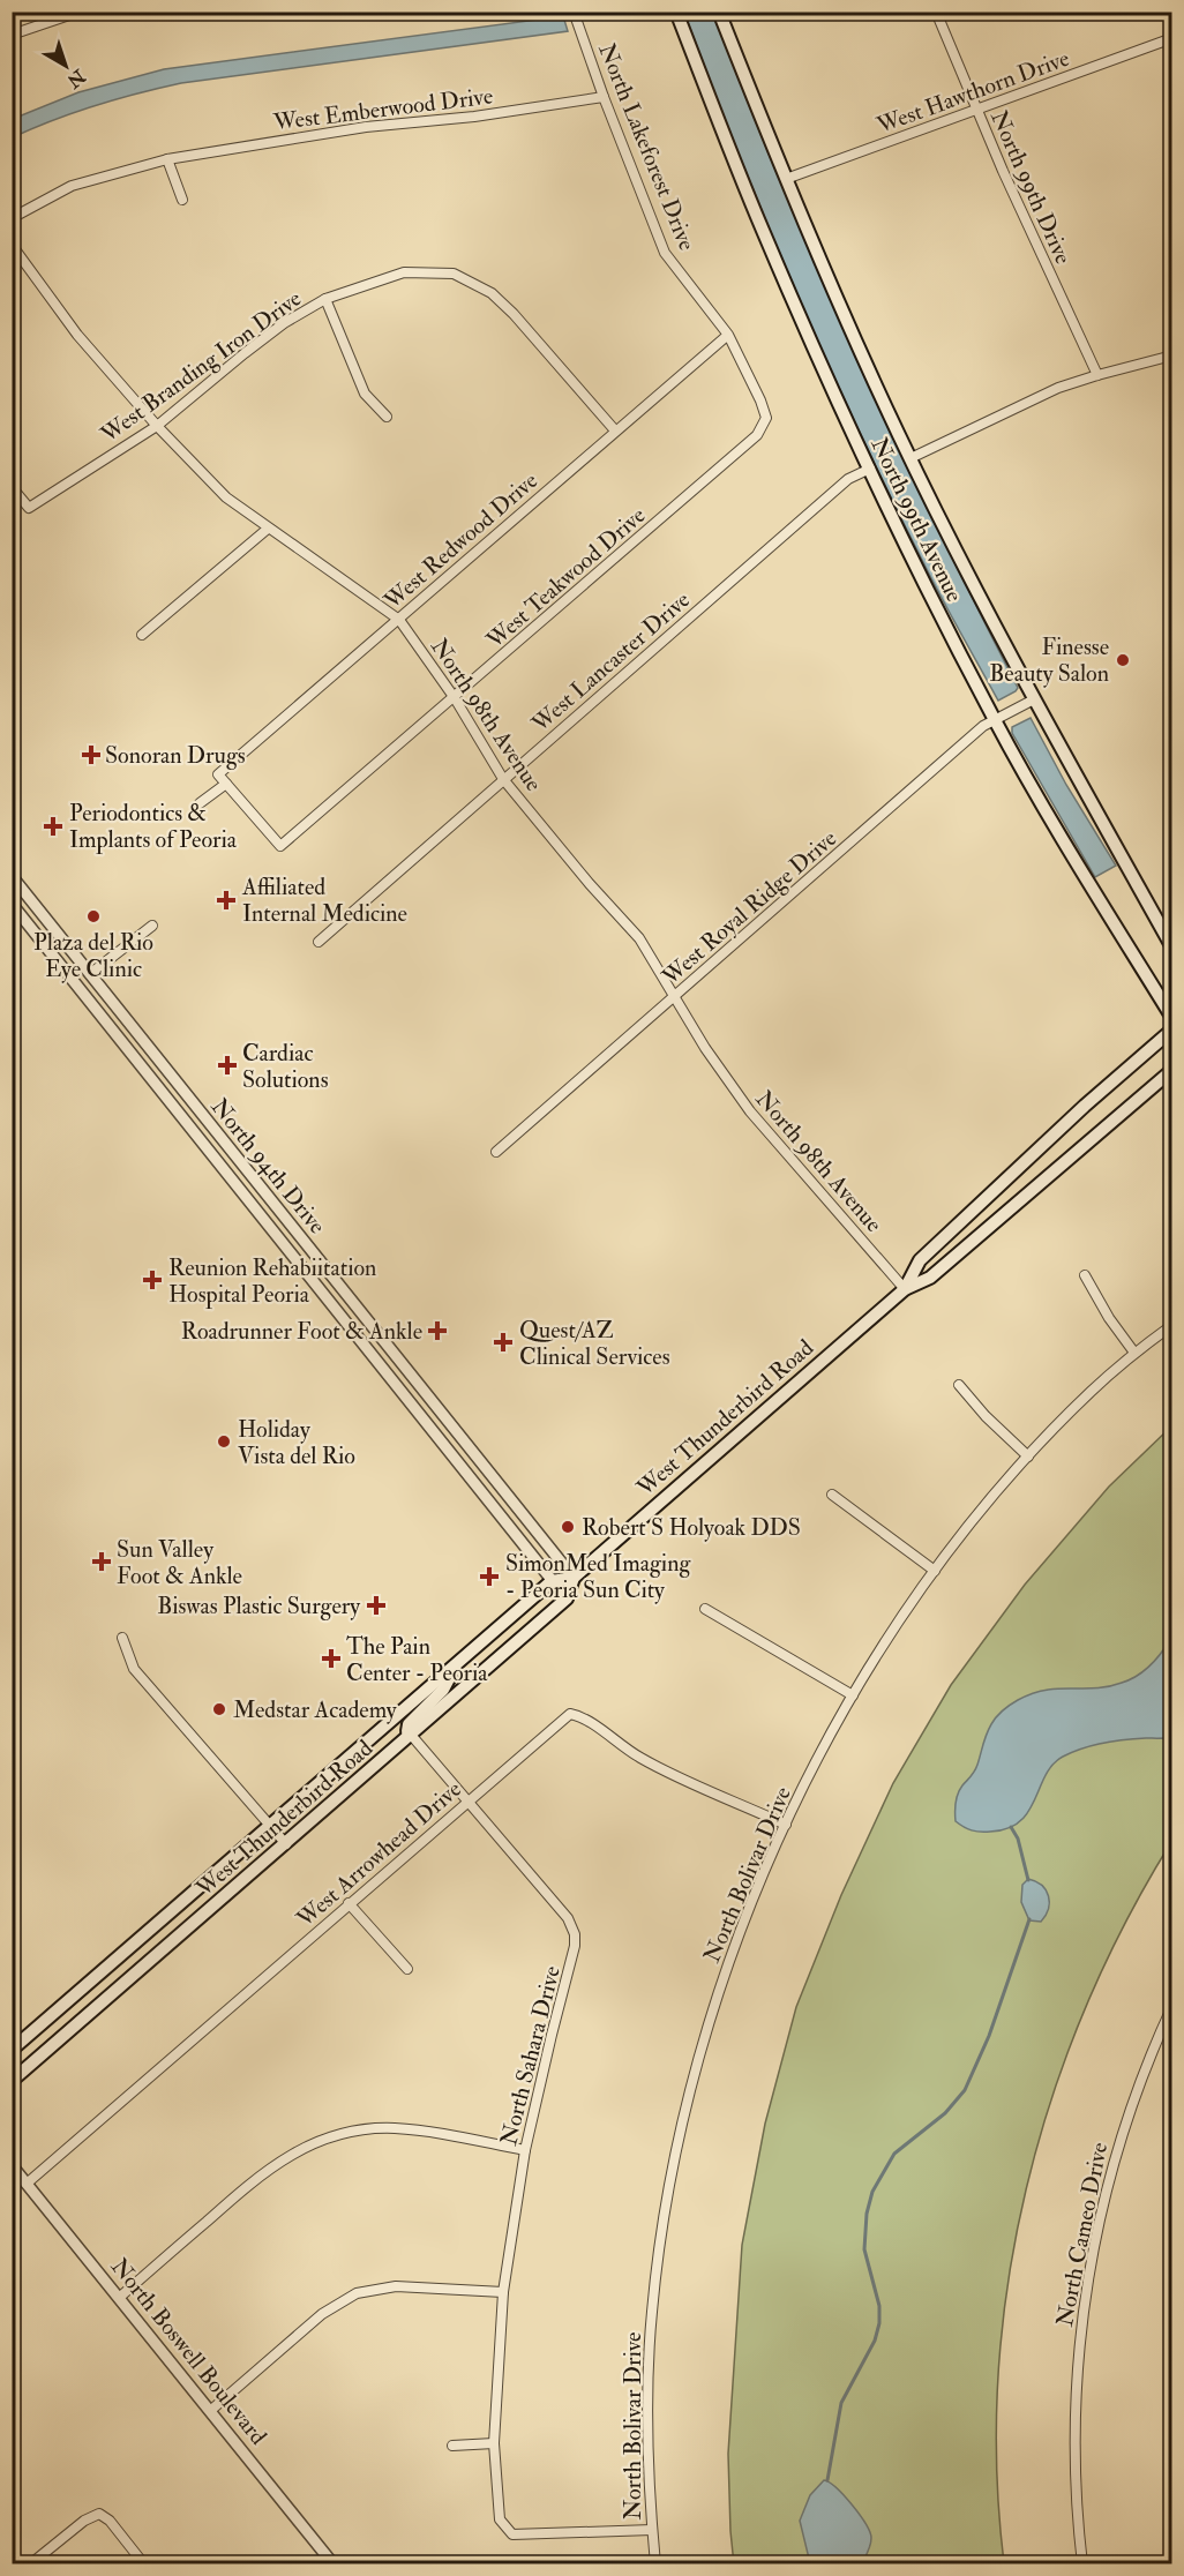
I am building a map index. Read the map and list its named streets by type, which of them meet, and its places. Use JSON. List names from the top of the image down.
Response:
{
  "streets": {
    "main road": ["North 99th Avenue", "West Thunderbird Road"],
    "street": [
      "West Hawthorn Drive",
      "West Emberwood Drive",
      "North Lakeforest Drive",
      "North 99th Drive",
      "West Branding Iron Drive",
      "West Redwood Drive",
      "West Teakwood Drive",
      "West Lancaster Drive",
      "North 98th Avenue",
      "West Royal Ridge Drive",
      "North 94th Drive",
      "West Arrowhead Drive",
      "North Bolivar Drive",
      "North Sahara Drive",
      "North Cameo Drive",
      "North Boswell Boulevard"
    ]
  },
  "crossings": [
    ["West Hawthorn Drive", "North 99th Drive"],
    ["West Hawthorn Drive", "North 99th Avenue"],
    ["West Emberwood Drive", "North Lakeforest Drive"],
    ["North Lakeforest Drive", "West Redwood Drive"],
    ["North Lakeforest Drive", "West Teakwood Drive"],
    ["West Branding Iron Drive", "West Redwood Drive"],
    ["West Branding Iron Drive", "North 98th Avenue"],
    ["North 99th Avenue", "West Lancaster Drive"],
    ["North 99th Avenue", "West Royal Ridge Drive"],
    ["West Redwood Drive", "West Teakwood Drive"],
    ["West Redwood Drive", "North 98th Avenue"],
    ["West Teakwood Drive", "North 98th Avenue"],
    ["West Lancaster Drive", "North 98th Avenue"],
    ["North 98th Avenue", "West Royal Ridge Drive"],
    ["North 98th Avenue", "West Thunderbird Road"],
    ["North 94th Drive", "West Thunderbird Road"],
    ["West Thunderbird Road", "North Sahara Drive"],
    ["West Arrowhead Drive", "North Bolivar Drive"],
    ["West Arrowhead Drive", "North Sahara Drive"],
    ["West Arrowhead Drive", "North Boswell Boulevard"],
    ["North Bolivar Drive", "North Sahara Drive"]
  ],
  "places": {
    "other": [
      "Finesse Beauty Salon",
      "Plaza del Rio Eye Clinic",
      "Holiday Vista del Rio",
      "Robert S Holyoak DDS",
      "Medstar Academy"
    ],
    "health": [
      "Sonoran Drugs",
      "Periodontics & Implants of Peoria",
      "Affiliated Internal Medicine",
      "Cardiac Solutions",
      "Reunion Rehabiitation Hospital Peoria",
      "Roadrunner Foot & Ankle",
      "Quest/AZ Clinical Services",
      "Sun Valley Foot & Ankle",
      "SimonMed Imaging - Peoria Sun City",
      "Biswas Plastic Surgery",
      "The Pain Center - Peoria"
    ]
  },
  "north": "bottom right"
}
